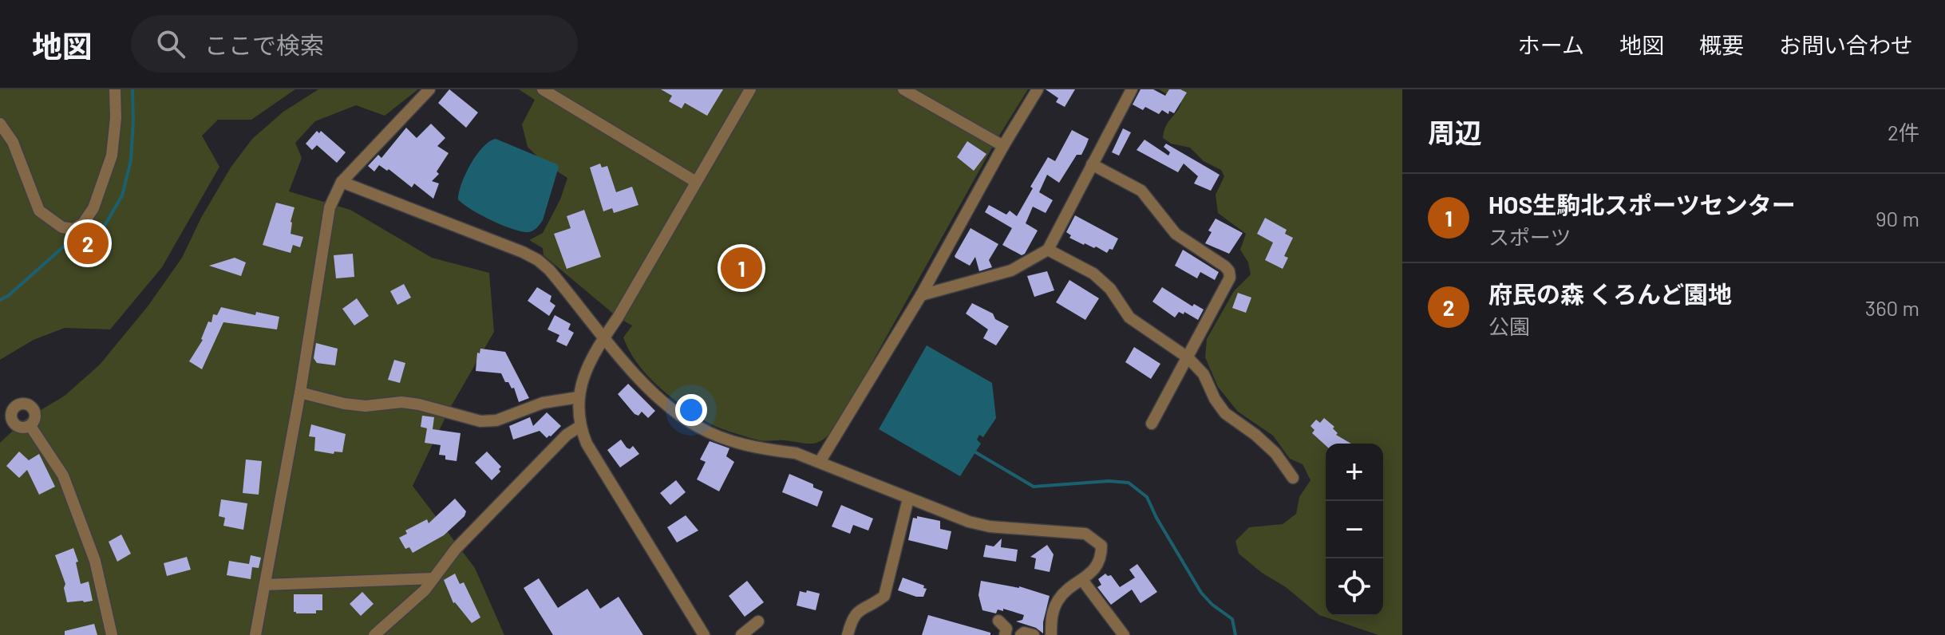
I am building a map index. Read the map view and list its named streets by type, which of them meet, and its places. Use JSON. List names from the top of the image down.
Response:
{
  "page": {
    "header": "地図",
    "search": "ここで検索",
    "nav": [
      "ホーム",
      "地図",
      "概要",
      "お問い合わせ"
    ],
    "heading": ["周辺", "2件"],
    "list": [
      {
        "mark": "1",
        "name": "HOS生駒北スポーツセンター",
        "note": "スポーツ",
        "value": "90 m"
      },
      {
        "mark": "2",
        "name": "府民の森 くろんど園地",
        "note": "公園",
        "value": "360 m"
      }
    ],
    "pins": ["2", "1"],
    "map_buttons": ["+", "−"]
  }
}
